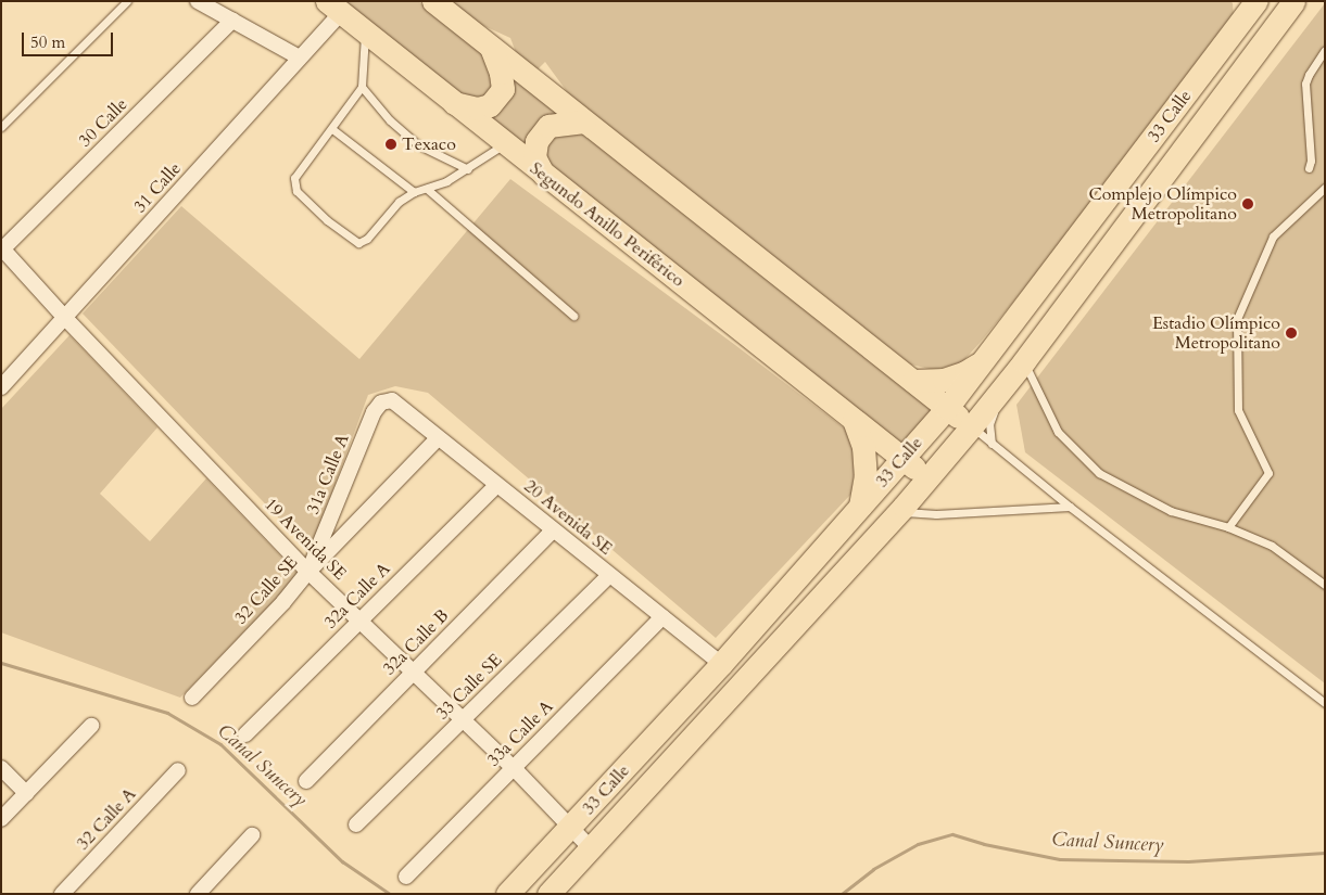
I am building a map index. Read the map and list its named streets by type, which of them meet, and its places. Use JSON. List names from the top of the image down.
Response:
{
  "streets": {
    "main road": ["33 Calle", "Segundo Anillo Periférico"],
    "street": [
      "30 Calle",
      "31 Calle",
      "31a Calle A",
      "20 Avenida SE",
      "19 Avenida SE",
      "32 Calle SE",
      "32a Calle A",
      "32a Calle B",
      "33 Calle SE",
      "33a Calle A",
      "32 Calle A"
    ]
  },
  "crossings": [
    ["33 Calle", "Segundo Anillo Periférico"],
    ["33 Calle", "20 Avenida SE"],
    ["33 Calle", "19 Avenida SE"],
    ["30 Calle", "19 Avenida SE"],
    ["31 Calle", "Segundo Anillo Periférico"],
    ["31 Calle", "19 Avenida SE"],
    ["31a Calle A", "20 Avenida SE"],
    ["31a Calle A", "19 Avenida SE"],
    ["31a Calle A", "32 Calle SE"],
    ["20 Avenida SE", "32 Calle SE"],
    ["20 Avenida SE", "32a Calle A"],
    ["20 Avenida SE", "32a Calle B"],
    ["20 Avenida SE", "33 Calle SE"],
    ["20 Avenida SE", "33a Calle A"],
    ["19 Avenida SE", "32 Calle SE"],
    ["19 Avenida SE", "32a Calle A"],
    ["19 Avenida SE", "32a Calle B"],
    ["19 Avenida SE", "33 Calle SE"],
    ["19 Avenida SE", "33a Calle A"]
  ],
  "water": ["Canal Suncery"],
  "places": ["Texaco", "Complejo Olímpico Metropolitano", "Estadio Olímpico Metropolitano"],
  "scale_bar": "50 m"
}
